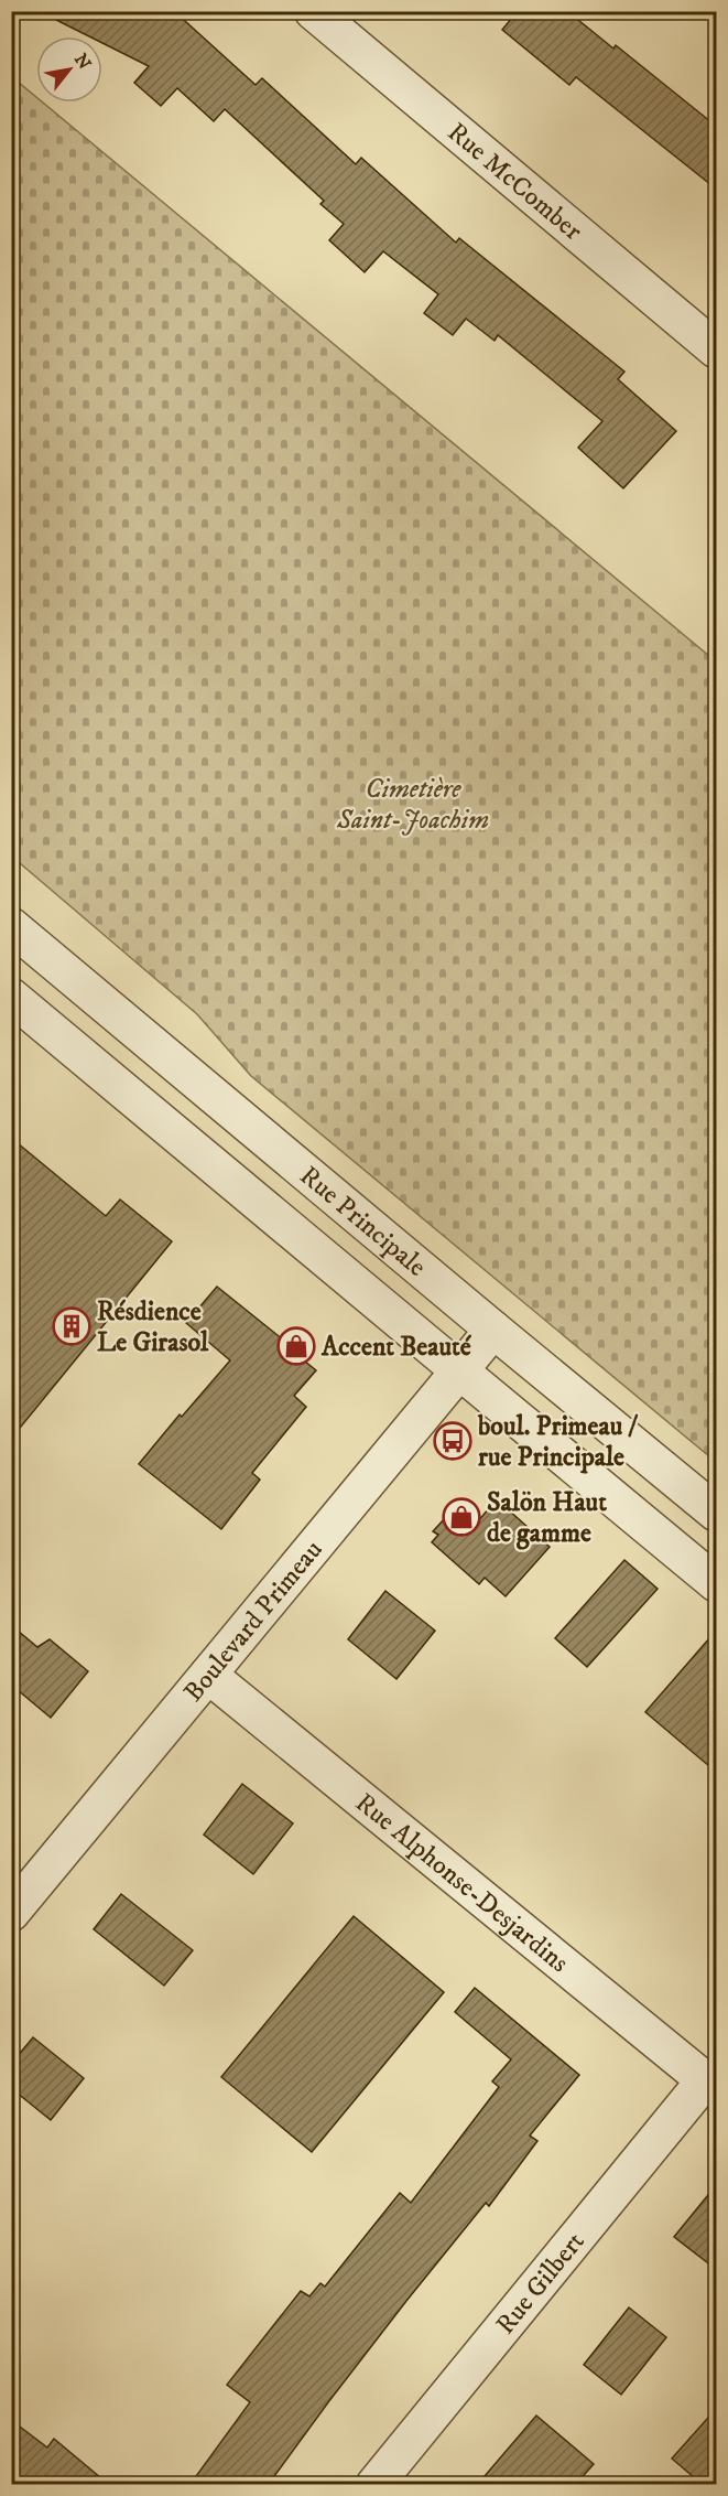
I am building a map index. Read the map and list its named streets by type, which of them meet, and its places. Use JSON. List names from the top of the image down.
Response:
{
  "streets": {
    "street": [
      "Rue McComber",
      "Rue Principale",
      "Boulevard Primeau",
      "Rue Alphonse-Desjardins",
      "Rue Gilbert"
    ]
  },
  "crossings": [
    ["Rue Principale", "Boulevard Primeau"],
    ["Boulevard Primeau", "Rue Alphonse-Desjardins"],
    ["Rue Alphonse-Desjardins", "Rue Gilbert"]
  ],
  "parks": ["Cimetière Saint-Joachim"],
  "places": {
    "building": ["Résdience Le Girasol"],
    "shop": ["Accent Beauté", "Salön Haut de gamme"],
    "bus stop": ["boul. Primeau / rue Principale"]
  },
  "north": "top right"
}
